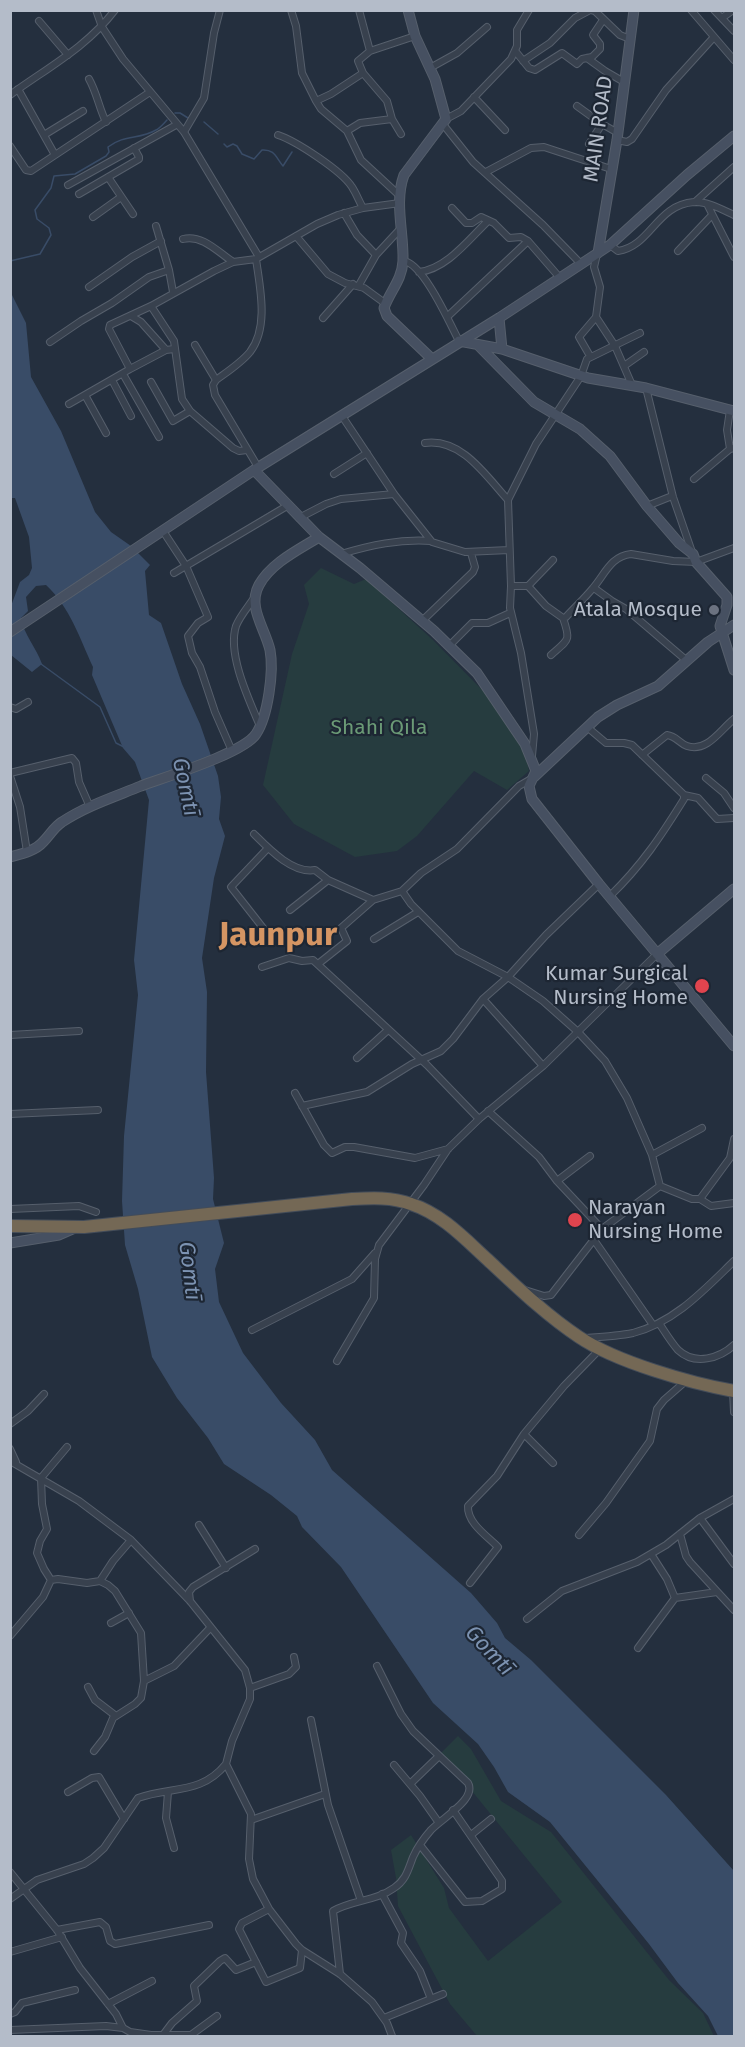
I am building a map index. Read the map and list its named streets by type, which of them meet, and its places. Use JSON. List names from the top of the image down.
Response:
{
  "streets": {
    "street": ["MAIN ROAD"]
  },
  "districts": ["Jaunpur"],
  "water": ["Gomtī"],
  "parks": ["Shahi Qila"],
  "places": ["Atala Mosque", "Kumar Surgical Nursing Home", "Narayan Nursing Home"]
}
